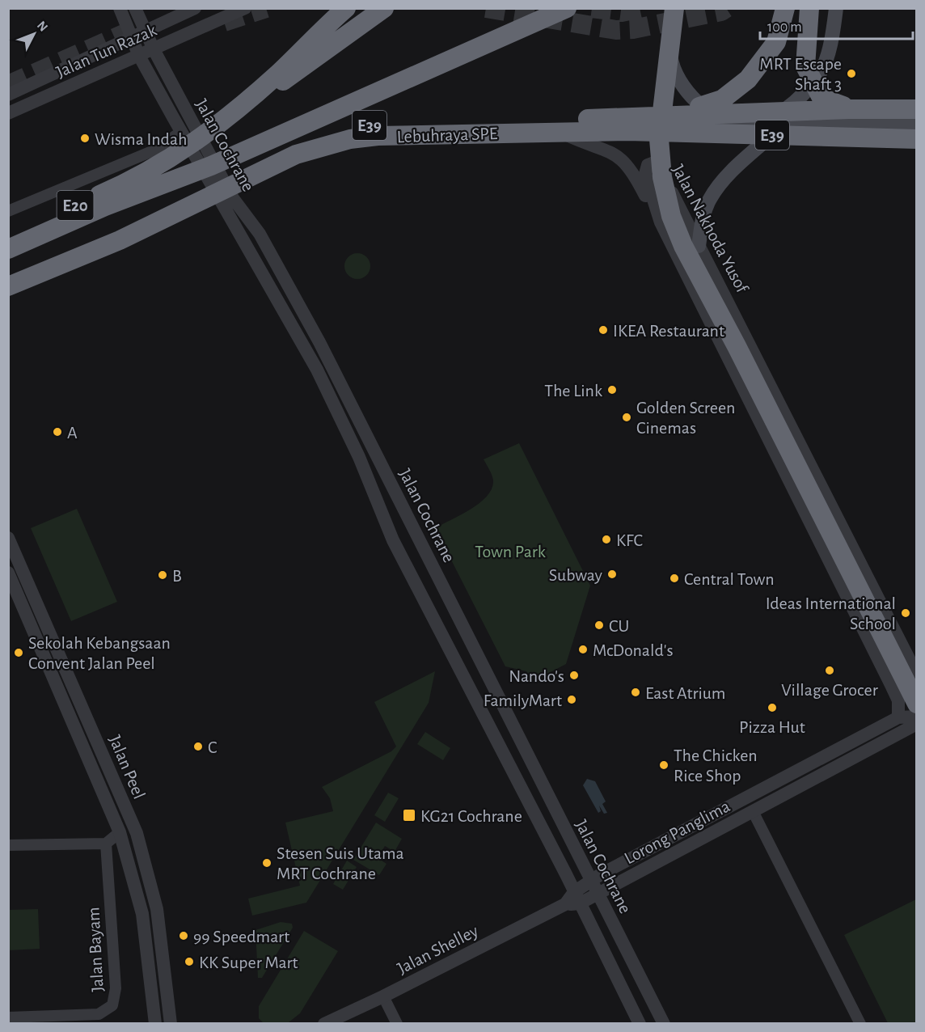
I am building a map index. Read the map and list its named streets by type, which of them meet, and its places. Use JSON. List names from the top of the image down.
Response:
{
  "streets": {
    "highway": ["E39", "Lebuhraya SPE", "E20"],
    "street": [
      "Jalan Tun Razak",
      "Jalan Cochrane",
      "Jalan Nakhoda Yusof",
      "Jalan Peel",
      "Lorong Panglima",
      "Jalan Shelley",
      "Jalan Bayam"
    ]
  },
  "crossings": [
    ["Jalan Tun Razak", "Jalan Cochrane"],
    ["Jalan Cochrane", "Lorong Panglima"],
    ["Jalan Nakhoda Yusof", "Lorong Panglima"],
    ["Lorong Panglima", "Jalan Shelley"]
  ],
  "parks": ["Town Park"],
  "places": {
    "other": [
      "MRT Escape Shaft 3",
      "Wisma Indah",
      "IKEA Restaurant",
      "The Link",
      "Golden Screen Cinemas",
      "A",
      "KFC",
      "Subway",
      "B",
      "Central Town",
      "Ideas International School",
      "CU",
      "McDonald's",
      "Sekolah Kebangsaan Convent Jalan Peel",
      "Village Grocer",
      "Nando's",
      "East Atrium",
      "FamilyMart",
      "Pizza Hut",
      "C",
      "The Chicken Rice Shop",
      "Stesen Suis Utama MRT Cochrane",
      "99 Speedmart",
      "KK Super Mart"
    ],
    "transit": ["KG21 Cochrane"]
  },
  "scale_bar": "100 m",
  "north": "top right"
}
